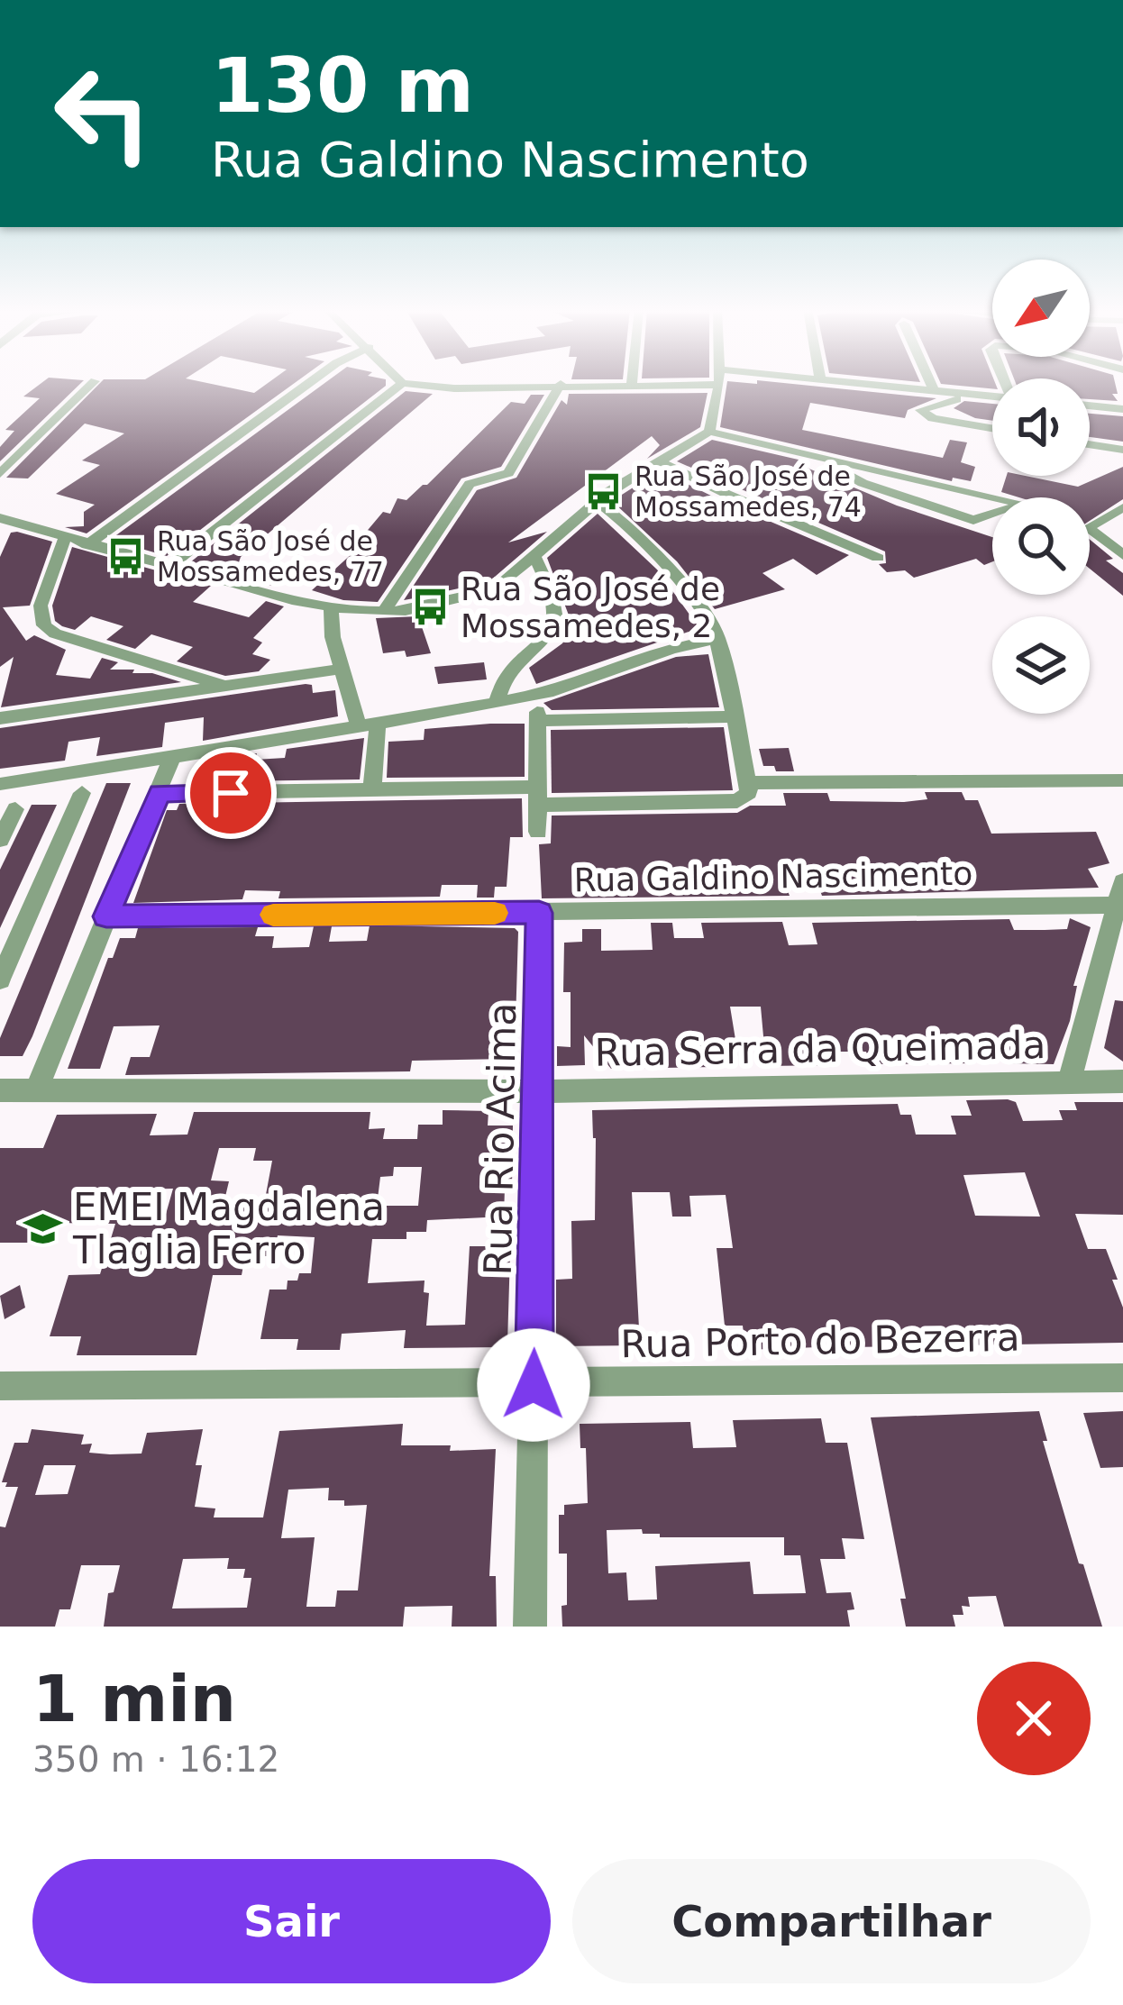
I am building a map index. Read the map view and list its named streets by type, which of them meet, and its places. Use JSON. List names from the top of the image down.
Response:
{
  "streets": {
    "street": [
      "Rua Galdino Nascimento",
      "Rua Serra da Queimada",
      "Rua Rio Acima",
      "Rua Porto do Bezerra"
    ]
  },
  "crossings": [
    ["Rua Galdino Nascimento", "Rua Rio Acima"],
    ["Rua Serra da Queimada", "Rua Rio Acima"],
    ["Rua Rio Acima", "Rua Porto do Bezerra"]
  ],
  "places": {
    "bus stop": ["Rua São José de Mossamedes, 74", "Rua São José de Mossamedes, 77", "Rua São José de Mossamedes, 2"],
    "school or university": ["EMEI Magdalena Tlaglia Ferro"]
  },
  "north": "bottom left",
  "page": {
    "turn": ["130 m", "Rua Galdino Nascimento"],
    "heading": ["1 min", "350 m · 16:12"],
    "buttons": ["Sair", "Compartilhar"]
  }
}
